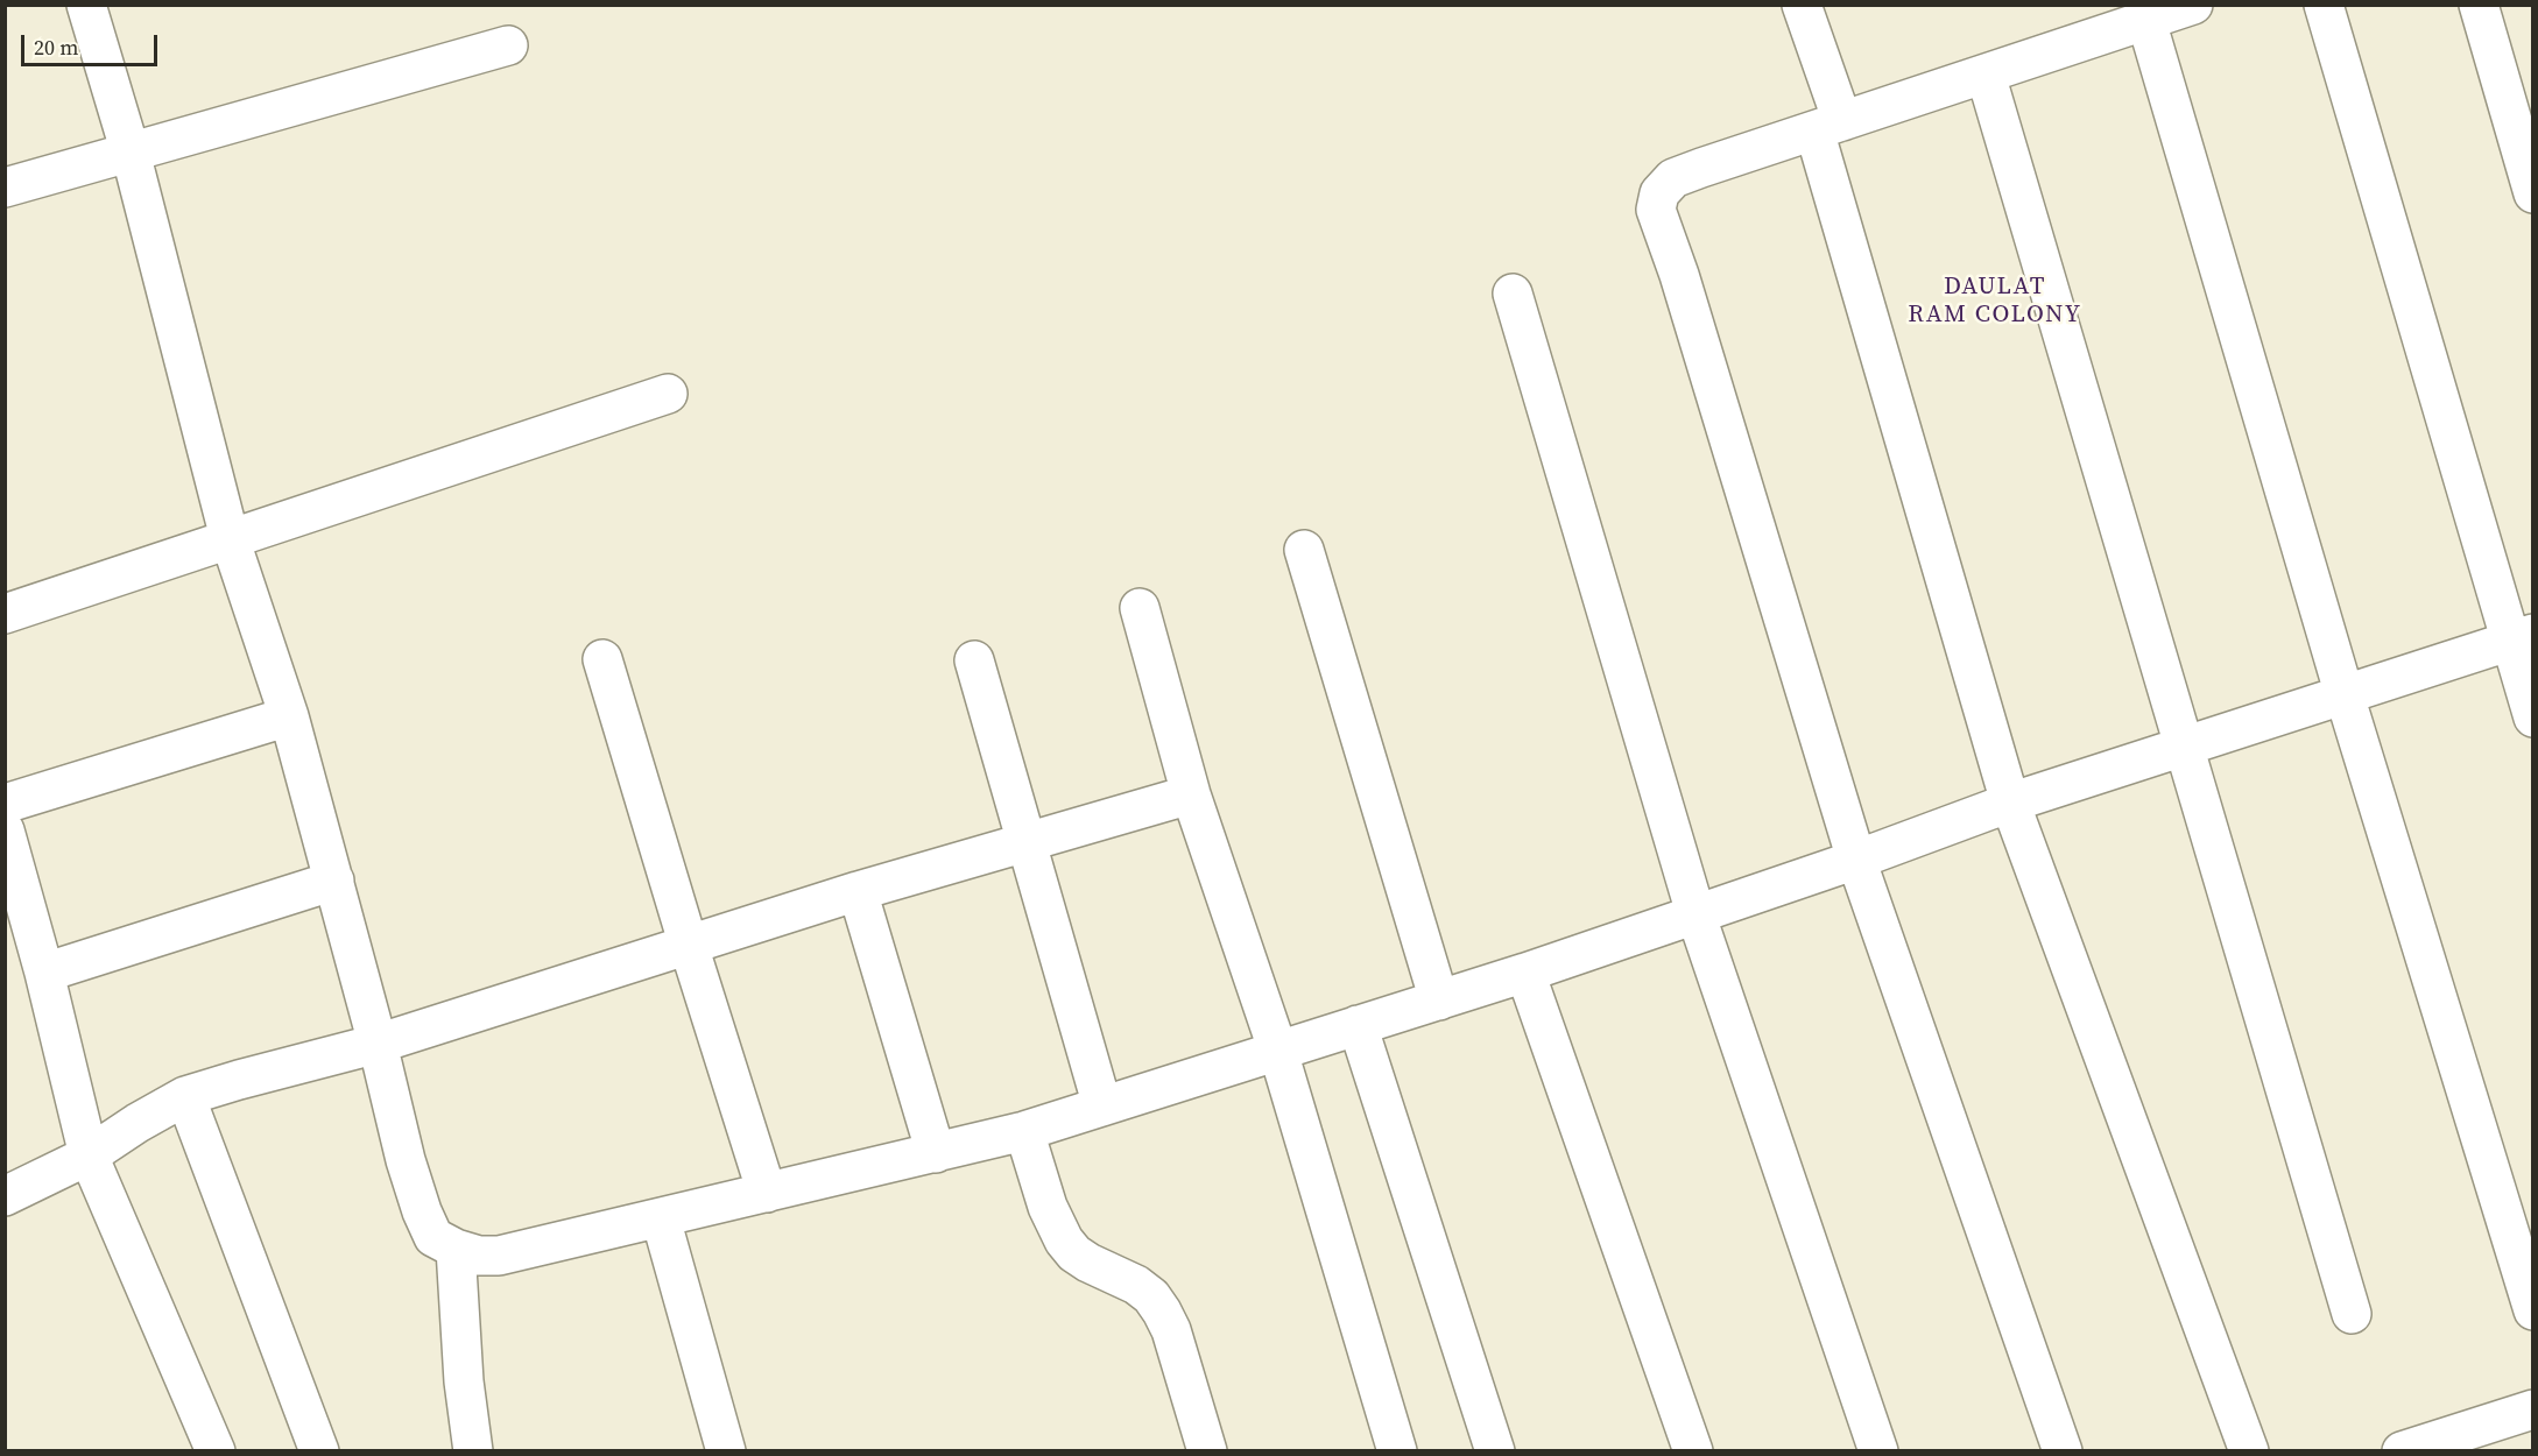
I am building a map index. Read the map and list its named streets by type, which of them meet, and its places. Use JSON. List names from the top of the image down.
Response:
{
  "districts": ["DAULAT RAM COLONY"],
  "scale_bar": "20 m"
}
